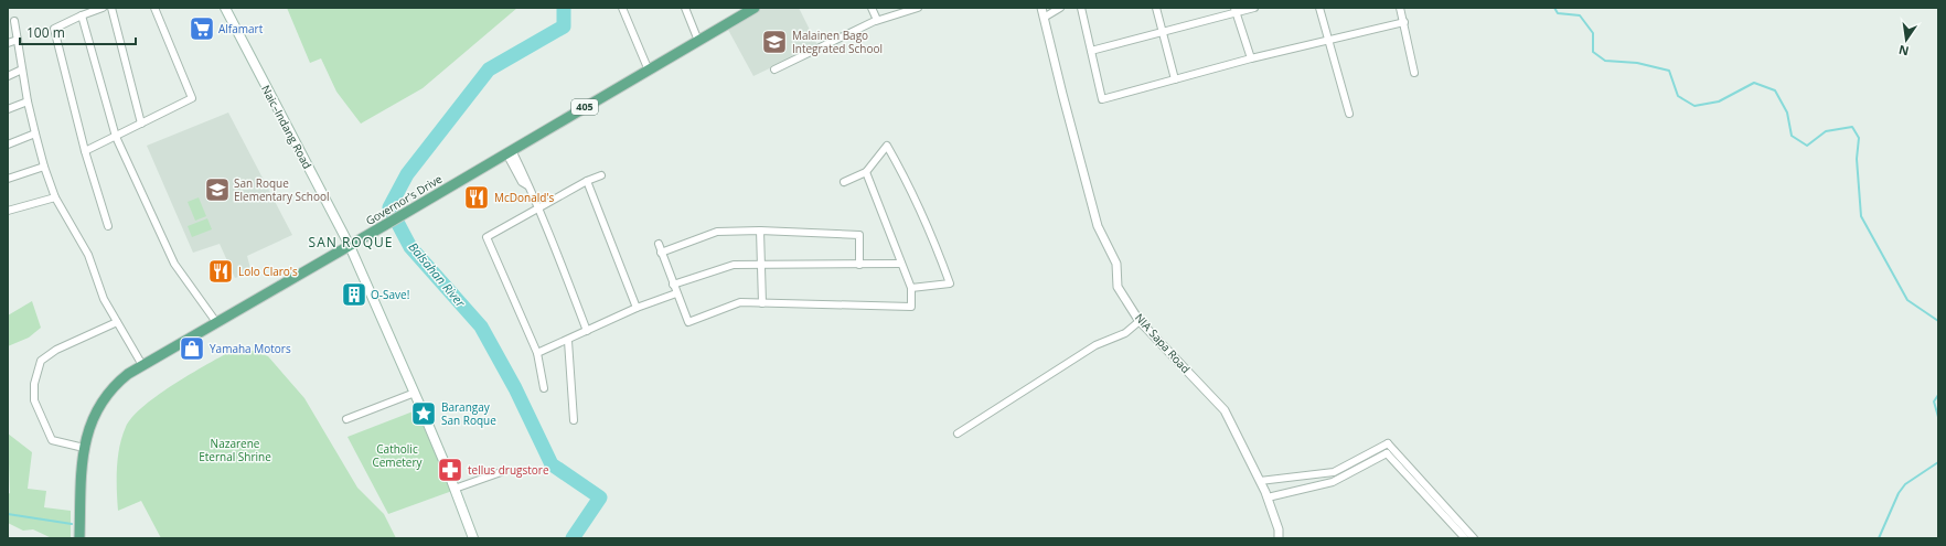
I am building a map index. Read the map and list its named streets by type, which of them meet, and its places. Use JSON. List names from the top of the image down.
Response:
{
  "streets": {
    "main road": ["405", "Naic–Indang Road", "Governor's Drive"],
    "street": ["NIA Sapa Road"]
  },
  "crossings": [
    ["Naic–Indang Road", "Governor's Drive"]
  ],
  "districts": ["SAN ROQUE"],
  "water": ["Balsahan River"],
  "parks": ["Nazarene Eternal Shrine", "Catholic Cemetery"],
  "places": {
    "supermarket": ["Alfamart"],
    "school or university": ["Malainen Bago Integrated School", "San Roque Elementary School"],
    "restaurant": ["McDonald's", "Lolo Claro's"],
    "building": ["O-Save!"],
    "shop": ["Yamaha Motors"],
    "place": ["Barangay San Roque"],
    "pharmacy": ["tellus drugstore"]
  },
  "scale_bar": "100 m",
  "north": "bottom"
}
